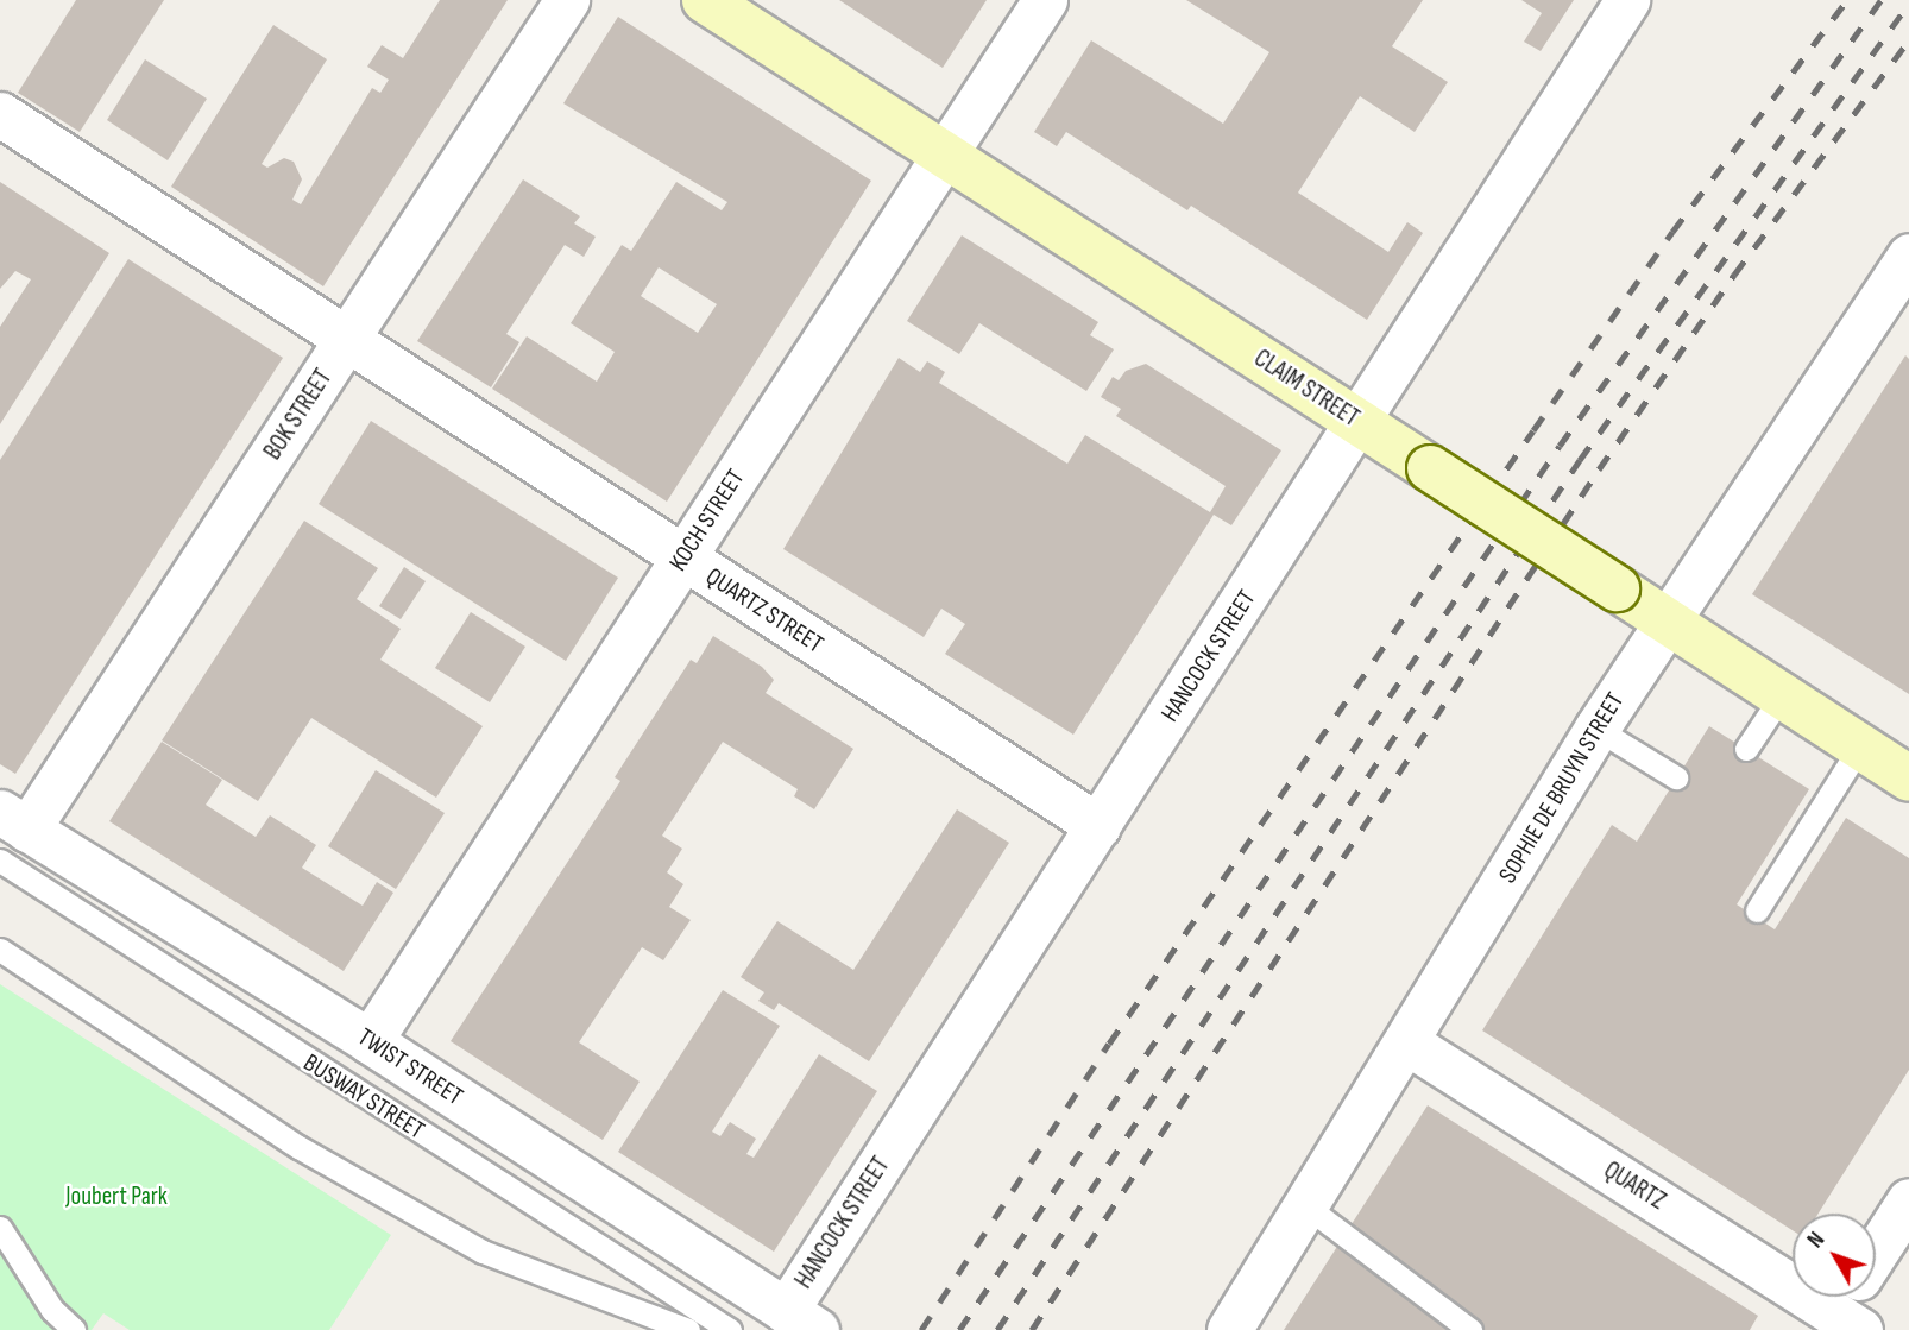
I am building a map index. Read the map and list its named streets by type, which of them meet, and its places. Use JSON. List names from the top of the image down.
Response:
{
  "streets": {
    "street": [
      "CLAIM STREET",
      "BOK STREET",
      "KOCH STREET",
      "QUARTZ STREET",
      "HANCOCK STREET",
      "SOPHIE DE BRUYN STREET",
      "TWIST STREET",
      "QUARTZ"
    ],
    "lane": ["BUSWAY STREET"]
  },
  "crossings": [
    ["CLAIM STREET", "KOCH STREET"],
    ["CLAIM STREET", "HANCOCK STREET"],
    ["CLAIM STREET", "SOPHIE DE BRUYN STREET"],
    ["BOK STREET", "QUARTZ STREET"],
    ["BOK STREET", "TWIST STREET"],
    ["BOK STREET", "BUSWAY STREET"],
    ["KOCH STREET", "QUARTZ STREET"],
    ["KOCH STREET", "TWIST STREET"],
    ["QUARTZ STREET", "HANCOCK STREET"],
    ["HANCOCK STREET", "TWIST STREET"],
    ["SOPHIE DE BRUYN STREET", "QUARTZ"],
    ["TWIST STREET", "BUSWAY STREET"]
  ],
  "parks": ["Joubert Park"],
  "north": "top left"
}
